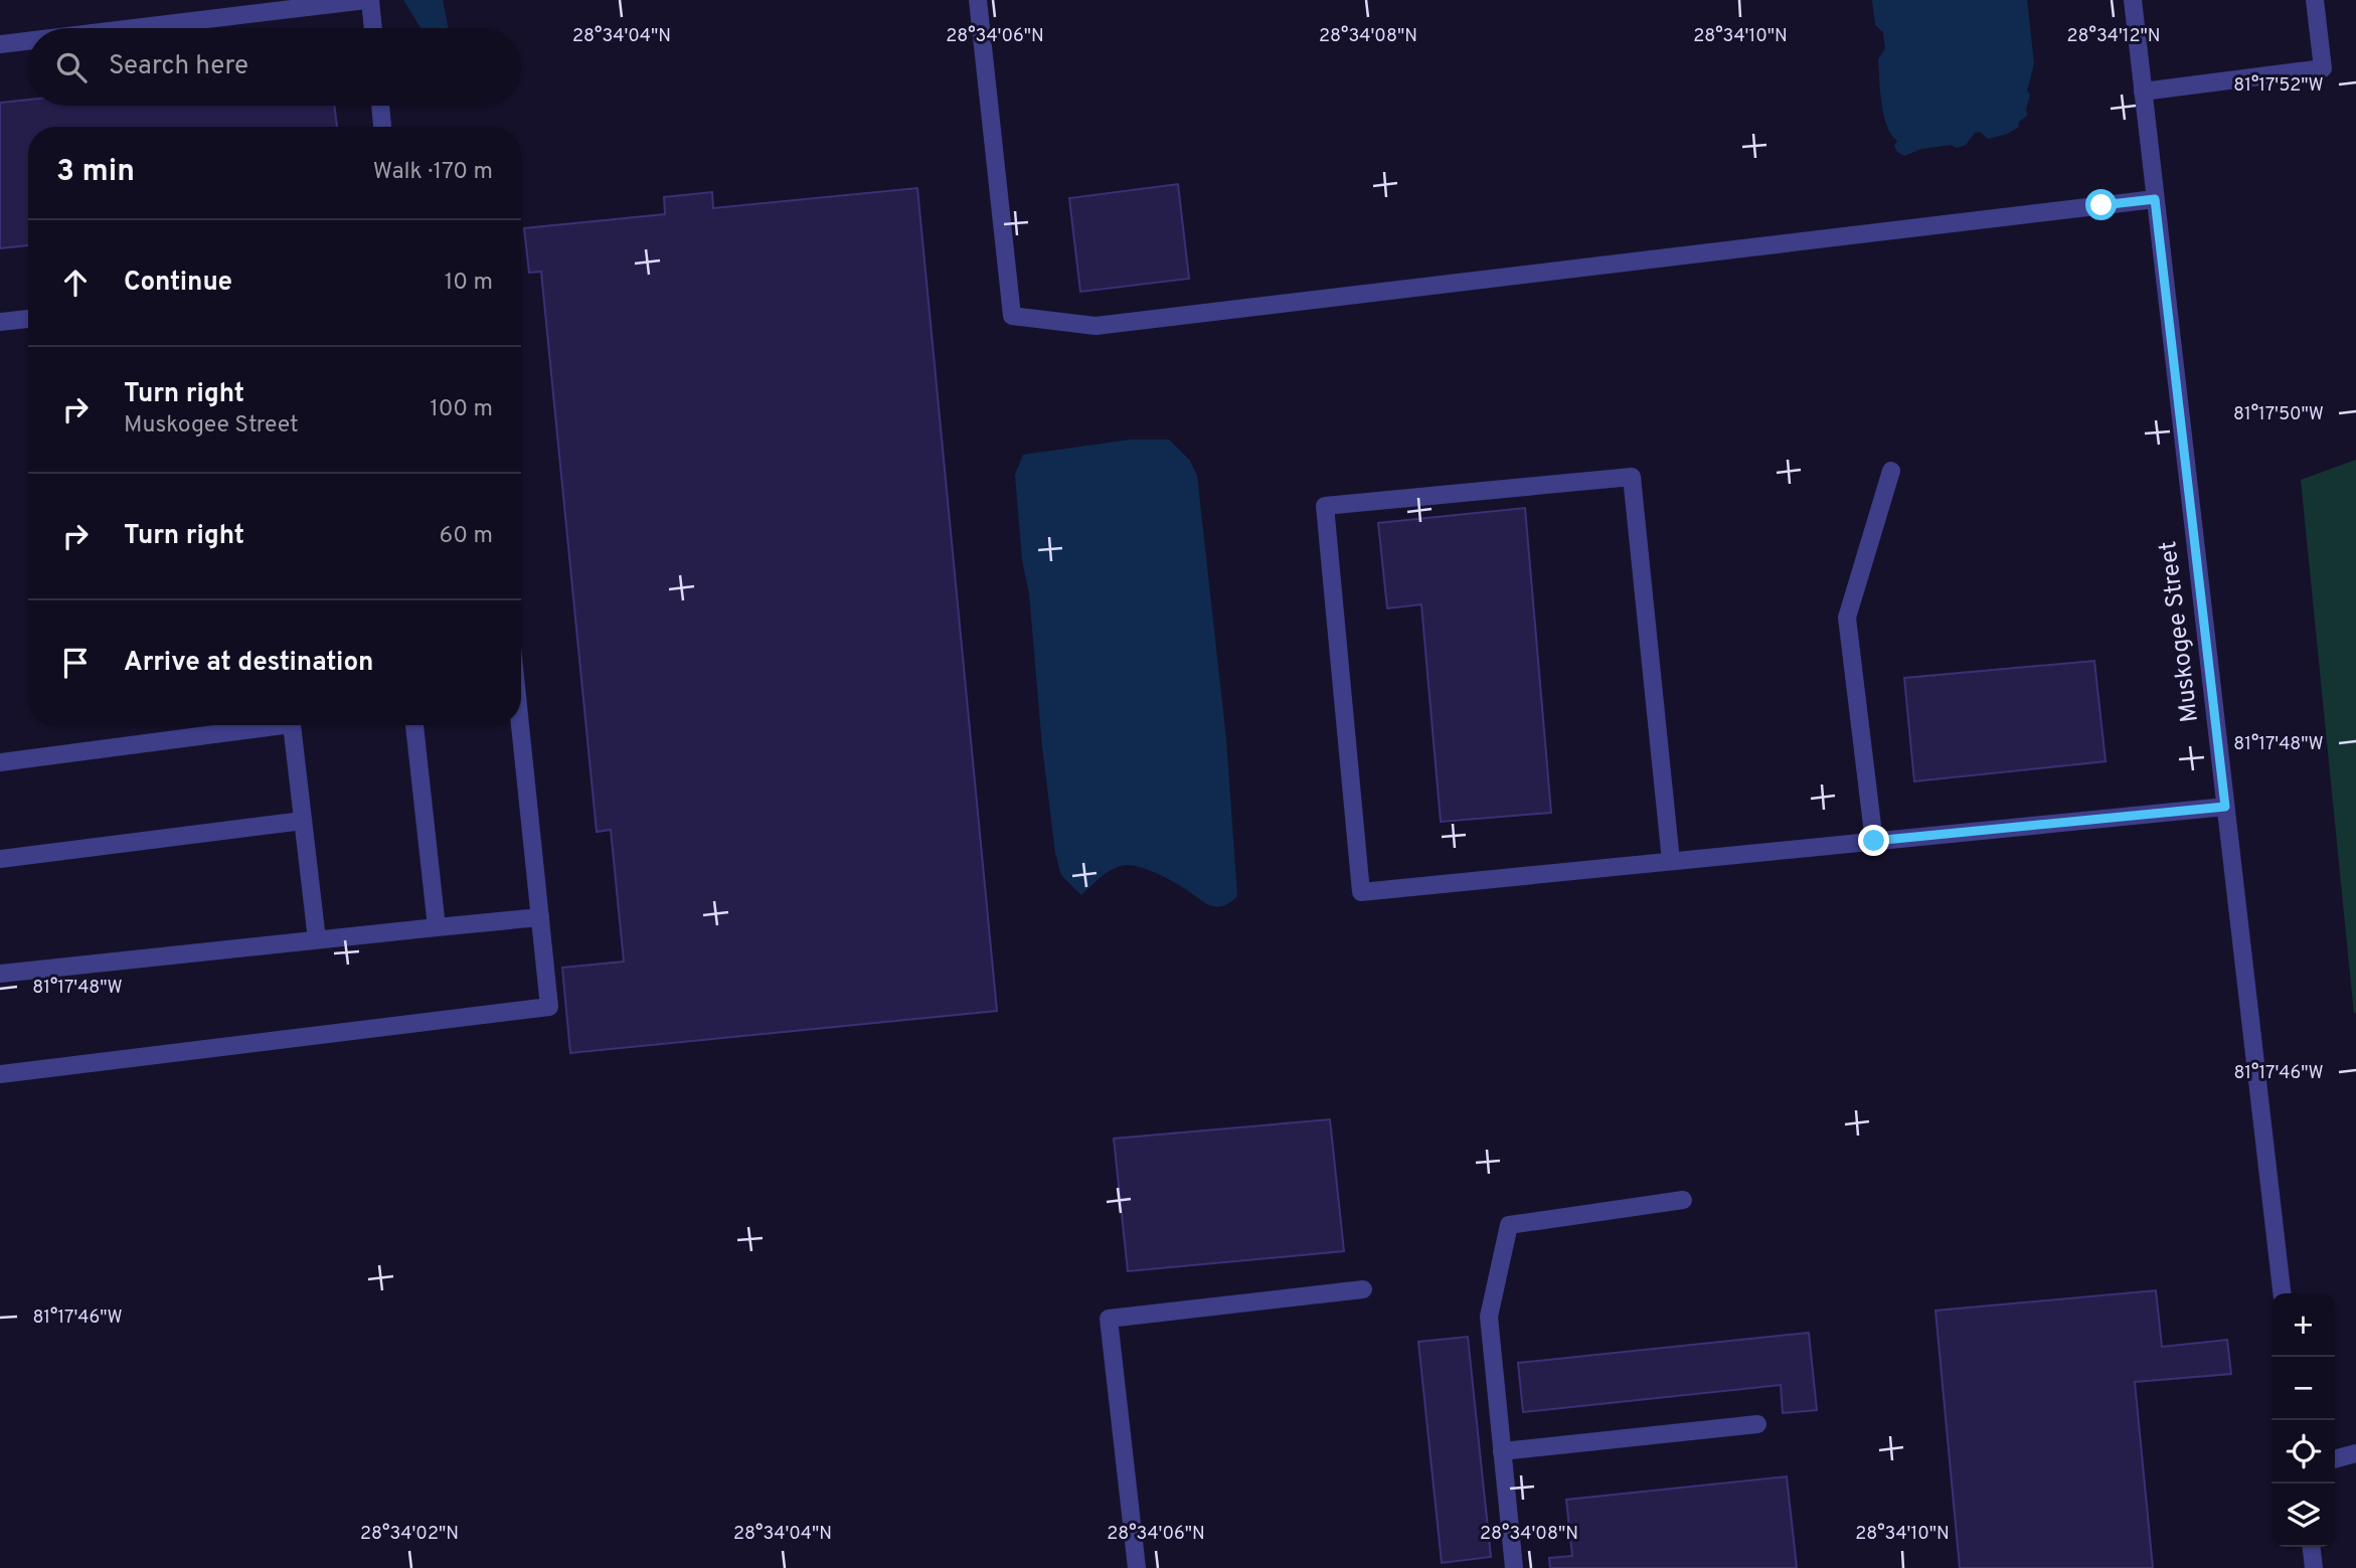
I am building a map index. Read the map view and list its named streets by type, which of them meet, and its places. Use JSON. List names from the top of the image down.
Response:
{
  "streets": {
    "street": ["Muskogee Street"]
  },
  "page": {
    "search": "Search here",
    "heading": ["3 min", "Walk · 170 m"],
    "list": [
      ["Continue", "10 m"],
      ["Turn right", "Muskogee Street", "100 m"],
      ["Turn right", "60 m"],
      "Arrive at destination"
    ],
    "map_buttons": ["+", "−"]
  },
  "coordinates": [
    "28°34'04\"N",
    "28°34'06\"N",
    "28°34'08\"N",
    "28°34'10\"N",
    "28°34'12\"N",
    "81°17'52\"W",
    "81°17'50\"W",
    "81°17'48\"W",
    "81°17'46\"W",
    "28°34'02\"N"
  ]
}
